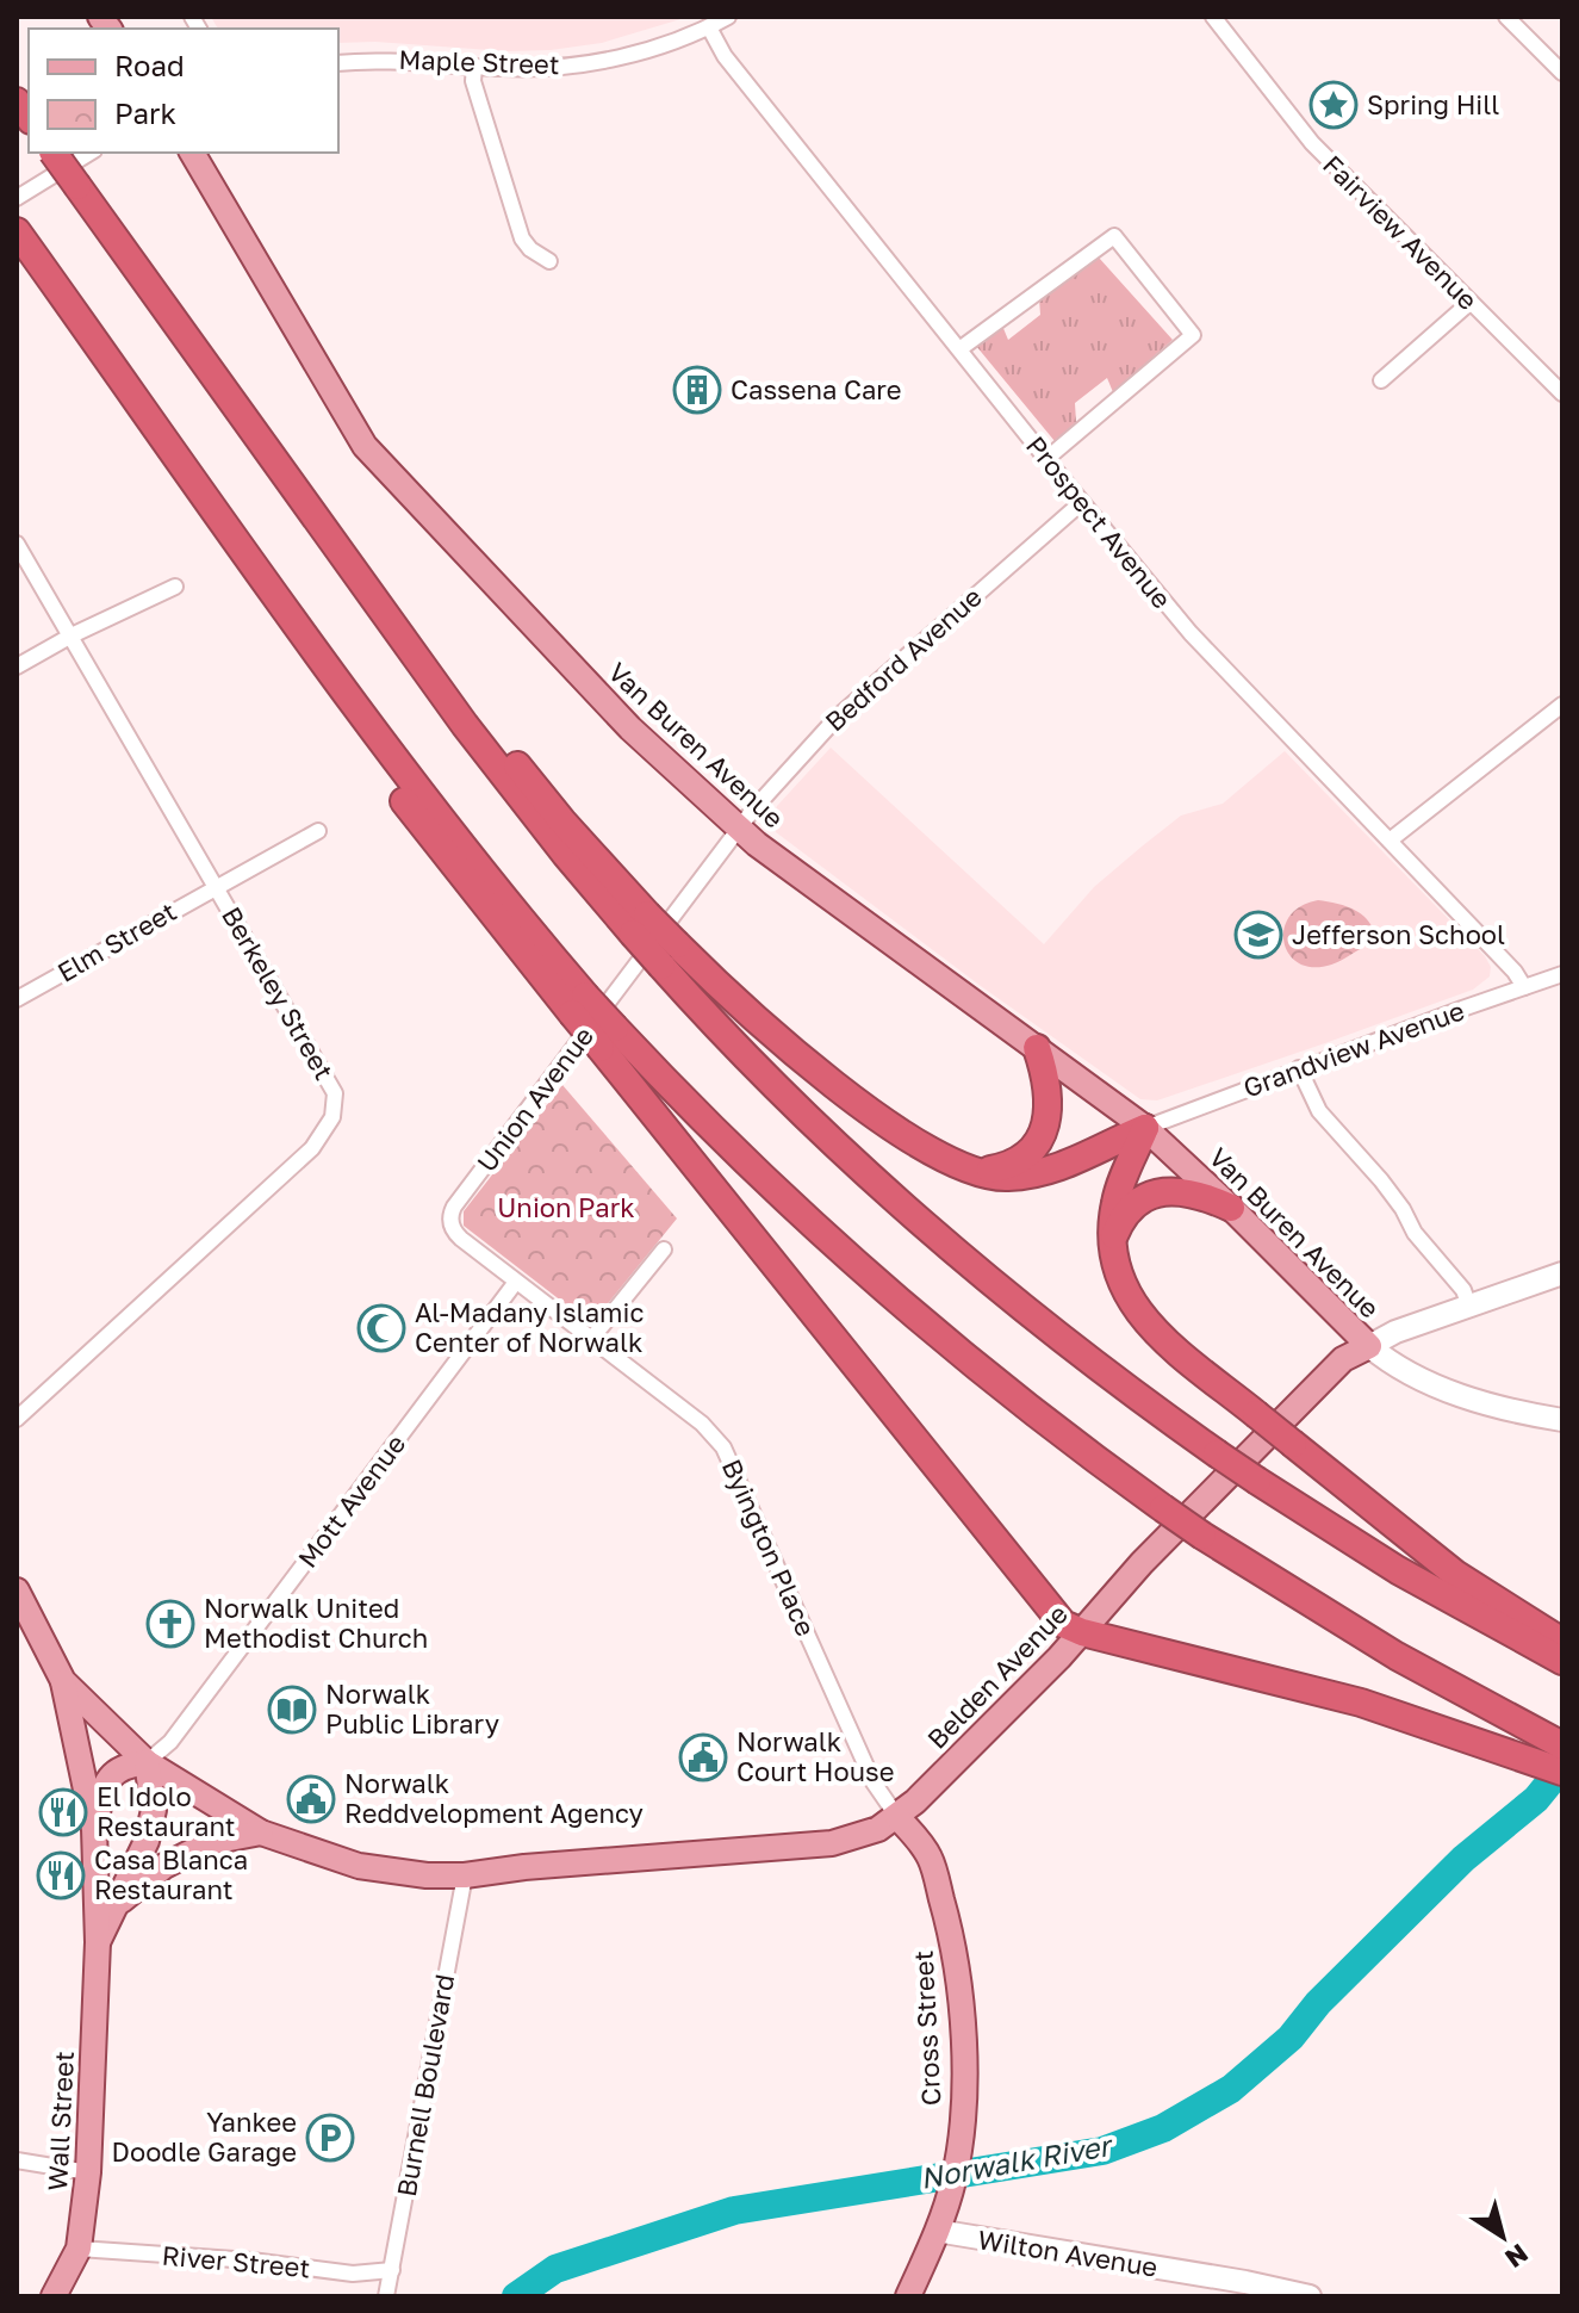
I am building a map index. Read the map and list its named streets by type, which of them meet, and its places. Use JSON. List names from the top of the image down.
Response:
{
  "streets": {
    "main road": [
      "Van Buren Avenue",
      "Belden Avenue",
      "Cross Street",
      "Wall Street",
      "Wilton Avenue"
    ],
    "street": [
      "Maple Street",
      "Fairview Avenue",
      "Prospect Avenue",
      "Bedford Avenue",
      "Elm Street",
      "Berkeley Street",
      "Grandview Avenue",
      "Union Avenue",
      "Mott Avenue",
      "Byington Place",
      "Burnell Boulevard",
      "River Street"
    ]
  },
  "crossings": [
    ["Maple Street", "Prospect Avenue"],
    ["Prospect Avenue", "Bedford Avenue"],
    ["Prospect Avenue", "Grandview Avenue"],
    ["Bedford Avenue", "Van Buren Avenue"],
    ["Bedford Avenue", "Union Avenue"],
    ["Van Buren Avenue", "Grandview Avenue"],
    ["Van Buren Avenue", "Belden Avenue"],
    ["Elm Street", "Berkeley Street"],
    ["Union Avenue", "Byington Place"],
    ["Mott Avenue", "Byington Place"],
    ["Mott Avenue", "Belden Avenue"],
    ["Mott Avenue", "Wall Street"],
    ["Byington Place", "Belden Avenue"],
    ["Byington Place", "Cross Street"],
    ["Belden Avenue", "Cross Street"],
    ["Belden Avenue", "Burnell Boulevard"],
    ["Belden Avenue", "Wall Street"],
    ["Cross Street", "Wilton Avenue"],
    ["Burnell Boulevard", "River Street"],
    ["Wall Street", "River Street"]
  ],
  "water": ["Norwalk River"],
  "parks": ["Union Park"],
  "places": {
    "place": ["Spring Hill"],
    "building": ["Cassena Care"],
    "school or university": ["Jefferson School"],
    "mosque": ["Al-Madany Islamic Center of Norwalk"],
    "church": ["Norwalk United Methodist Church"],
    "library": ["Norwalk Public Library"],
    "public building": ["Norwalk Court House", "Norwalk Reddvelopment Agency"],
    "restaurant": ["El Idolo Restaurant", "Casa Blanca Restaurant"],
    "parking": ["Yankee Doodle Garage"]
  },
  "legend": ["Road", "Park"],
  "north": "bottom right"
}
